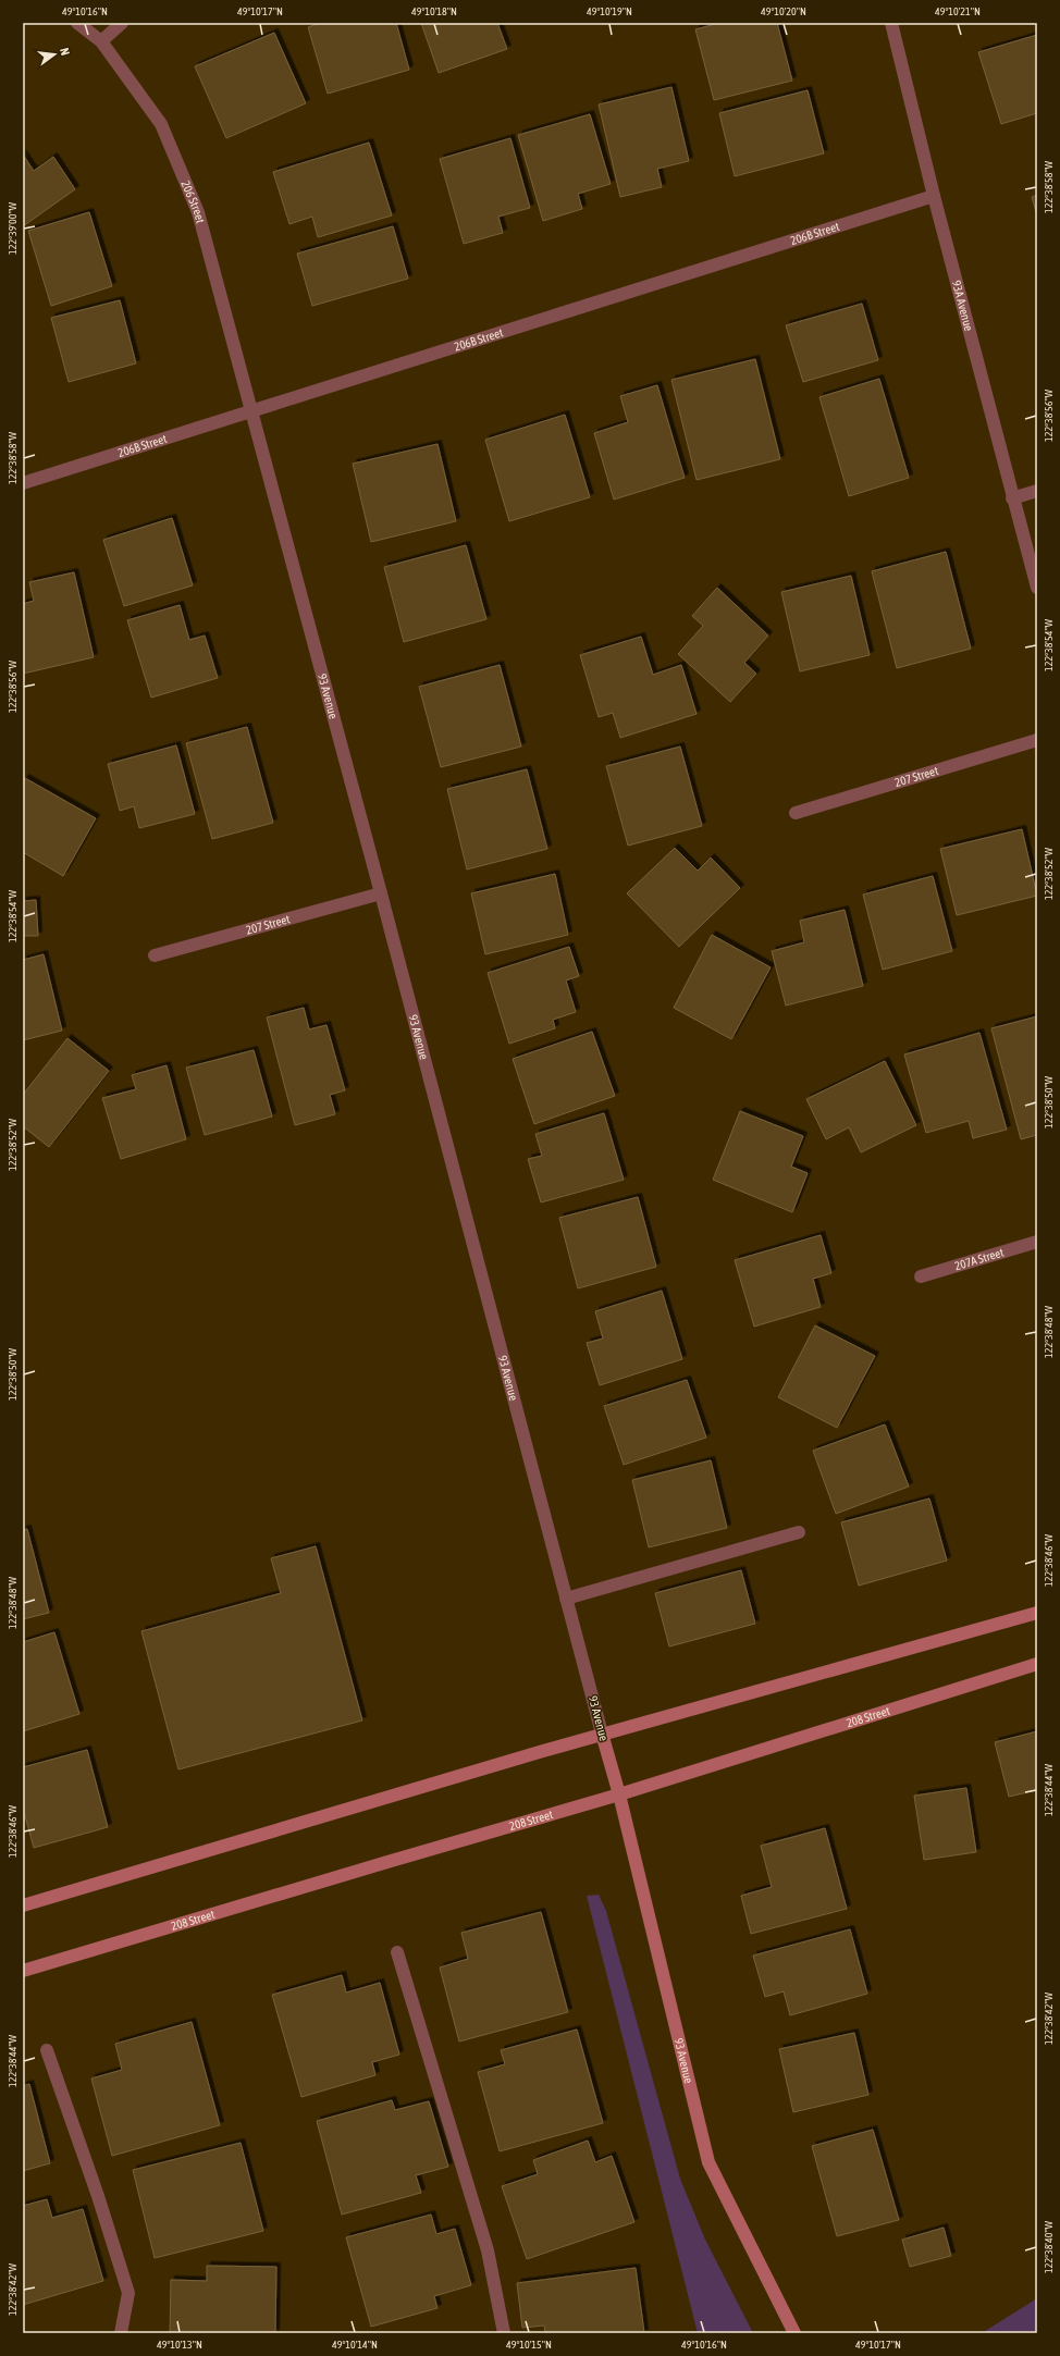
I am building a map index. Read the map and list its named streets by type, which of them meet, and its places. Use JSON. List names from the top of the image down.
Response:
{
  "streets": {
    "main road": ["93 Avenue", "208 Street"],
    "street": [
      "206 Street",
      "206B Street",
      "93A Avenue",
      "207 Street",
      "207A Street"
    ]
  },
  "crossings": [
    ["206 Street", "206B Street"],
    ["206 Street", "93 Avenue"],
    ["206B Street", "93A Avenue"],
    ["206B Street", "93 Avenue"],
    ["93 Avenue", "207 Street"],
    ["93 Avenue", "208 Street"]
  ],
  "north": "right",
  "coordinates": [
    "49°10'16\"N",
    "49°10'17\"N",
    "49°10'18\"N",
    "49°10'19\"N",
    "49°10'20\"N",
    "49°10'21\"N",
    "122°38'58\"W",
    "122°39'00\"W",
    "122°38'56\"W",
    "122°38'54\"W",
    "122°38'52\"W",
    "122°38'50\"W",
    "122°38'48\"W",
    "122°38'46\"W",
    "122°38'44\"W",
    "122°38'42\"W",
    "122°38'40\"W",
    "49°10'13\"N",
    "49°10'14\"N",
    "49°10'15\"N"
  ]
}
